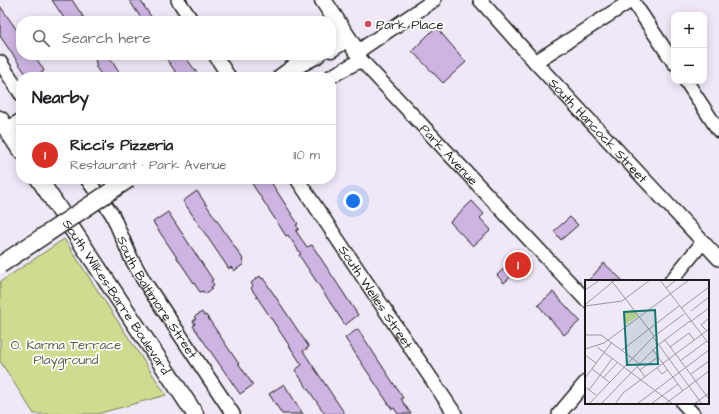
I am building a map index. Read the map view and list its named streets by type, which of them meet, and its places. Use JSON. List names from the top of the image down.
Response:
{
  "streets": {
    "main road": ["Park Avenue", "South Wilkes-Barre Boulevard"],
    "street": ["South Hancock Street", "South Welles Street", "South Baltimore Street"]
  },
  "parks": ["O. Karma Terrace Playground"],
  "places": ["Park Place"],
  "page": {
    "map_buttons": ["+", "−"],
    "search": "Search here",
    "heading": "Nearby",
    "list": [
      {
        "mark": "1",
        "name": "Ricci's Pizzeria",
        "note": "Restaurant · Park Avenue",
        "value": "110 m"
      }
    ],
    "pins": "1"
  }
}
